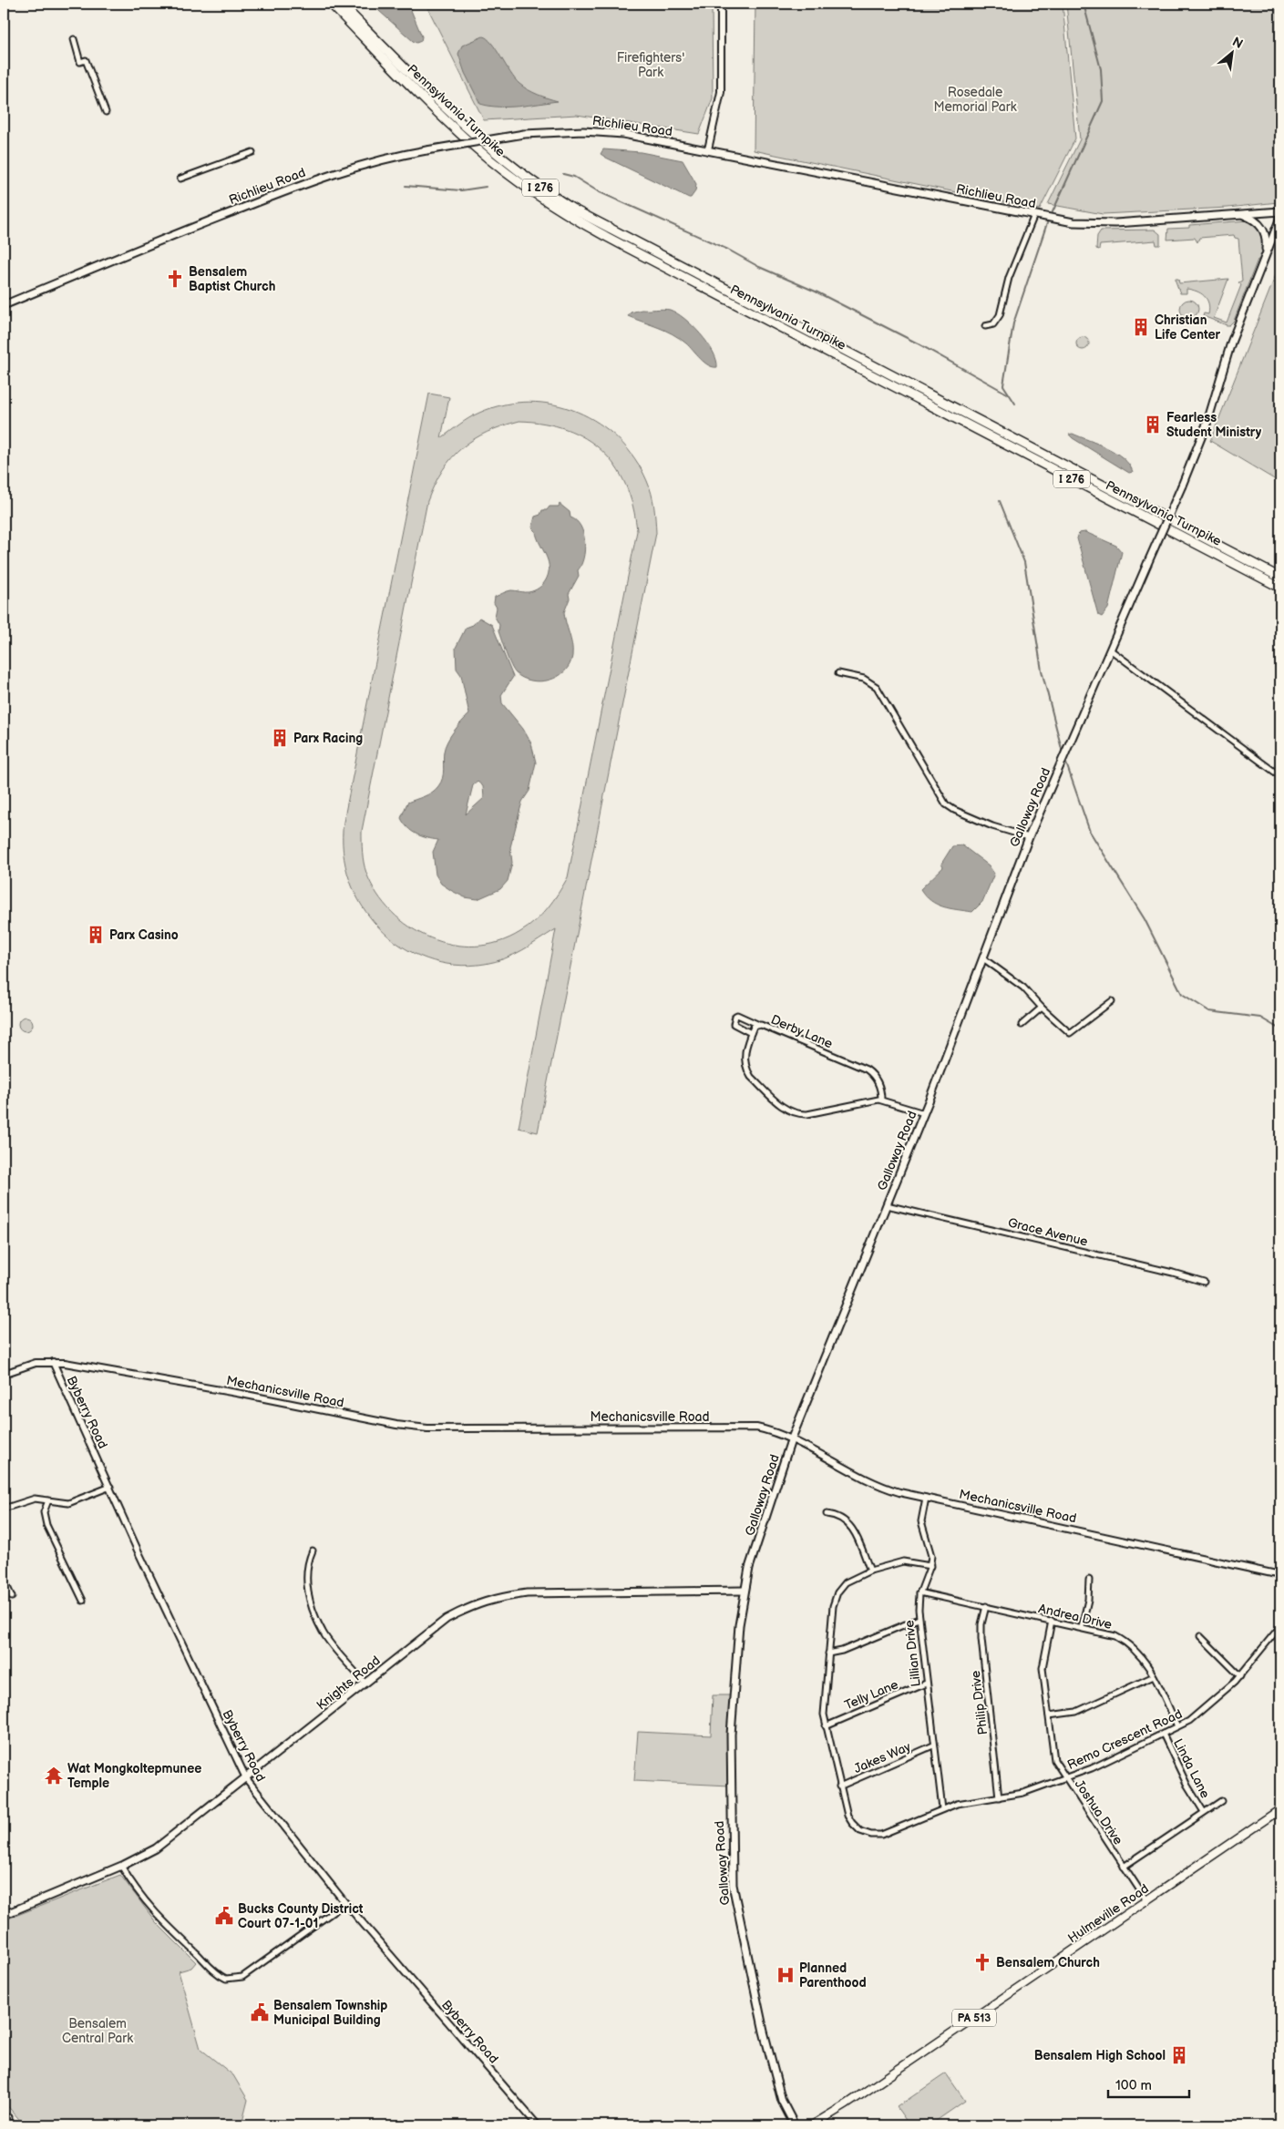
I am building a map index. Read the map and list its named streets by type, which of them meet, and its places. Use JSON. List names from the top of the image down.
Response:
{
  "streets": {
    "highway": ["Pennsylvania Turnpike", "I 276"],
    "main road": [
      "Richlieu Road",
      "Galloway Road",
      "Knights Road",
      "Hulmeville Road",
      "PA 513"
    ],
    "street": [
      "Derby Lane",
      "Grace Avenue",
      "Mechanicsville Road",
      "Byberry Road",
      "Andrea Drive",
      "Lillian Drive",
      "Telly Lane",
      "Philip Drive",
      "Remo Crescent Road",
      "Jakes Way",
      "Linda Lane",
      "Joshua Drive"
    ]
  },
  "crossings": [
    ["Galloway Road", "Derby Lane"],
    ["Galloway Road", "Grace Avenue"],
    ["Galloway Road", "Mechanicsville Road"],
    ["Galloway Road", "Knights Road"],
    ["Mechanicsville Road", "Byberry Road"],
    ["Mechanicsville Road", "Lillian Drive"],
    ["Byberry Road", "Knights Road"],
    ["Andrea Drive", "Lillian Drive"],
    ["Andrea Drive", "Philip Drive"],
    ["Andrea Drive", "Remo Crescent Road"],
    ["Andrea Drive", "Joshua Drive"],
    ["Lillian Drive", "Telly Lane"],
    ["Lillian Drive", "Remo Crescent Road"],
    ["Lillian Drive", "Jakes Way"],
    ["Telly Lane", "Remo Crescent Road"],
    ["Philip Drive", "Remo Crescent Road"],
    ["Remo Crescent Road", "Jakes Way"],
    ["Remo Crescent Road", "Linda Lane"],
    ["Remo Crescent Road", "Joshua Drive"],
    ["Joshua Drive", "Hulmeville Road"]
  ],
  "parks": ["Firefighters' Park", "Rosedale Memorial Park", "Bensalem Central Park"],
  "places": {
    "church": ["Bensalem Baptist Church", "Bensalem Church"],
    "building": [
      "Christian Life Center",
      "Fearless Student Ministry",
      "Parx Racing",
      "Parx Casino",
      "Bensalem High School"
    ],
    "temple": ["Wat Mongkoltepmunee Temple"],
    "public building": ["Bucks County District Court 07-1-01", "Bensalem Township Municipal Building"],
    "hospital": ["Planned Parenthood"]
  },
  "scale_bar": "100 m",
  "north": "top right"
}
